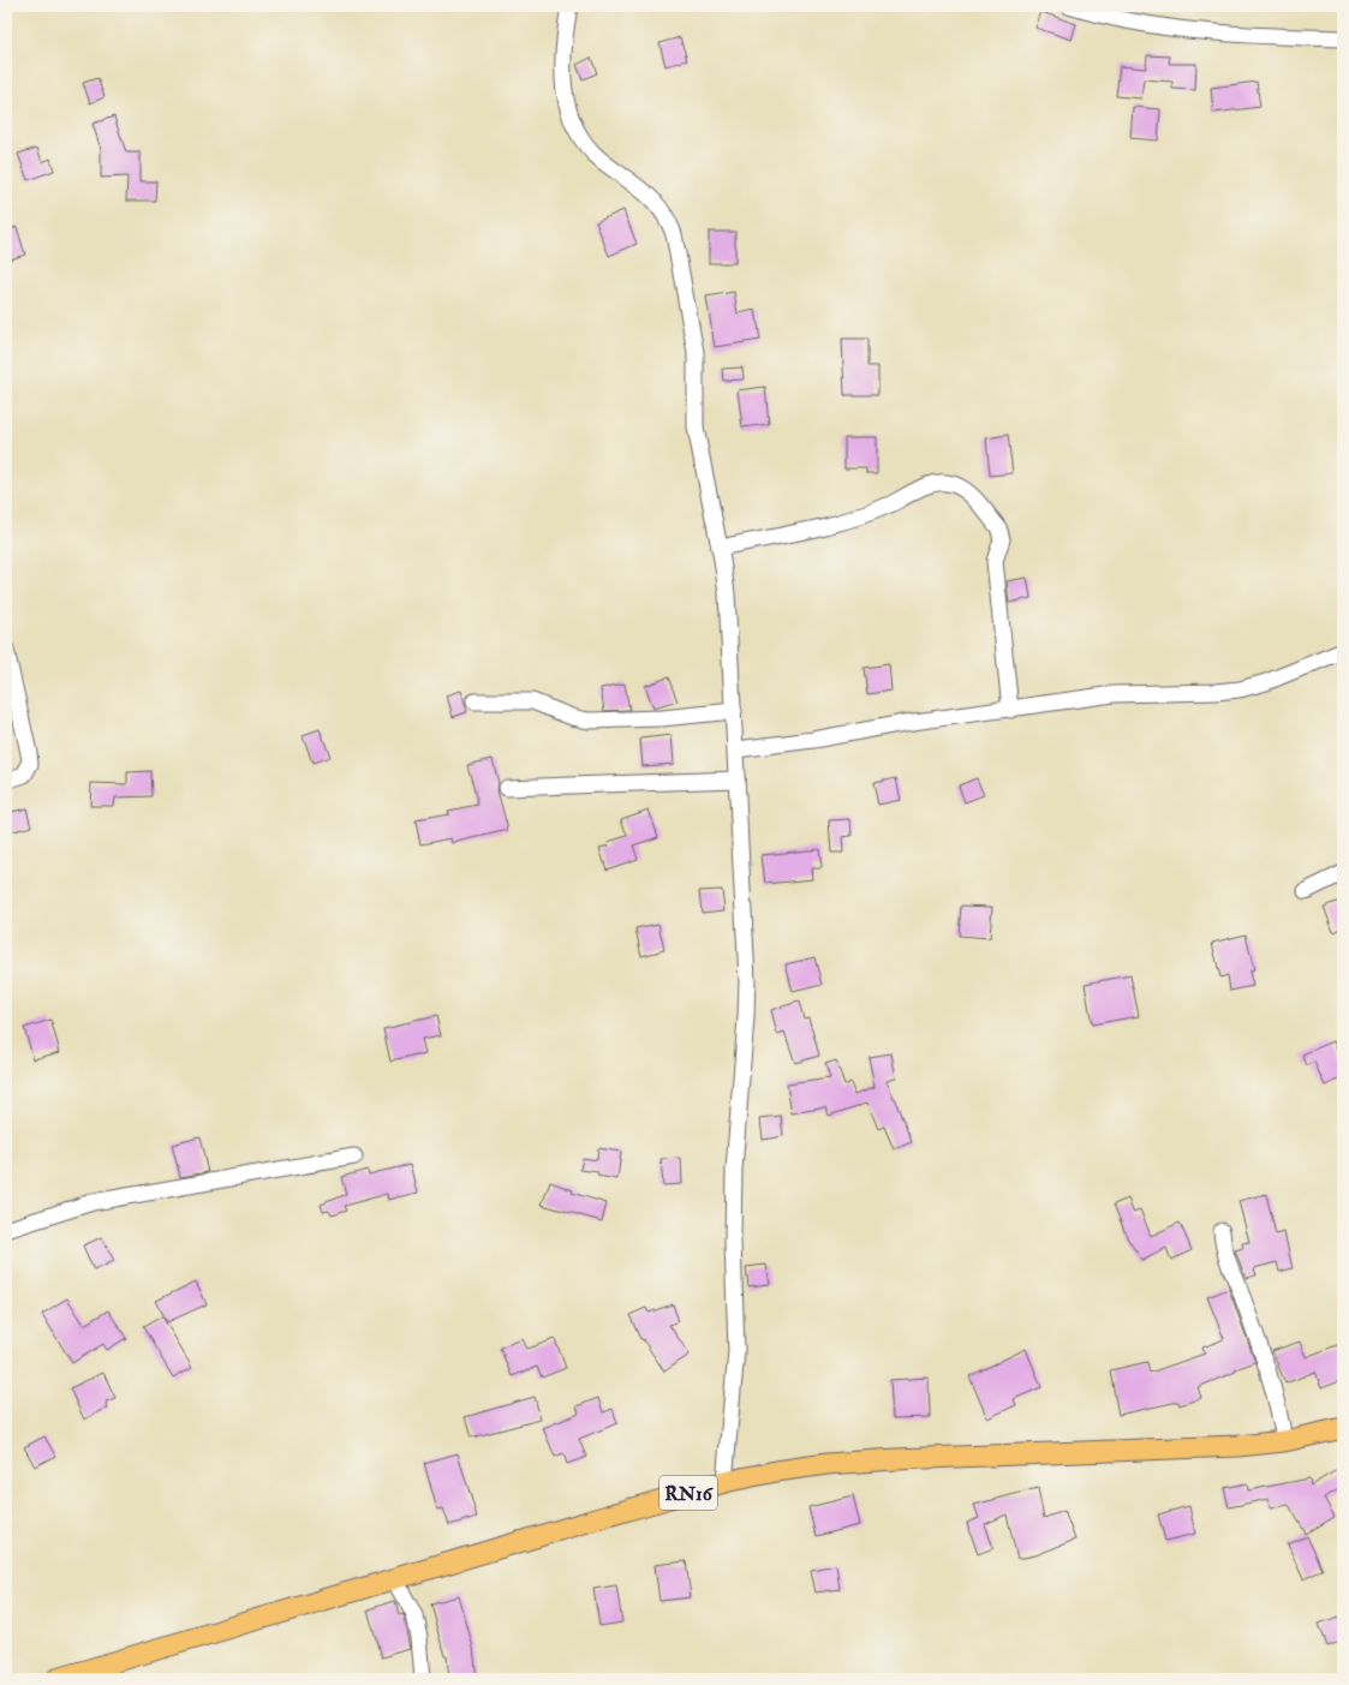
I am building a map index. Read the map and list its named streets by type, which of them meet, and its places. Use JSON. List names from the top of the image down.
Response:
{
  "streets": {
    "main road": ["RN16"]
  }
}
